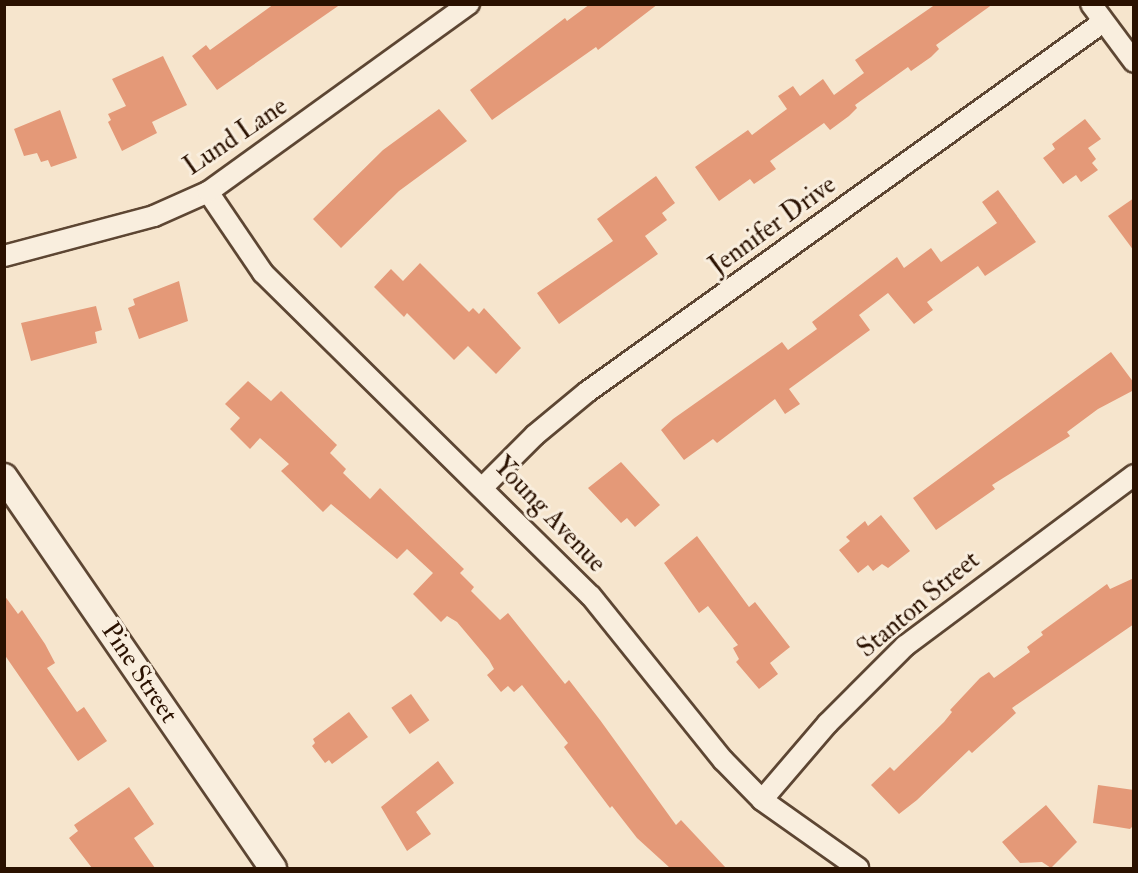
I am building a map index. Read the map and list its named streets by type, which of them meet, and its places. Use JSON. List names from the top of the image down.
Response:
{
  "streets": {
    "street": [
      "Lund Lane",
      "Jennifer Drive",
      "Young Avenue",
      "Stanton Street",
      "Pine Street"
    ]
  },
  "crossings": [
    ["Lund Lane", "Young Avenue"],
    ["Jennifer Drive", "Young Avenue"],
    ["Young Avenue", "Stanton Street"]
  ]
}
